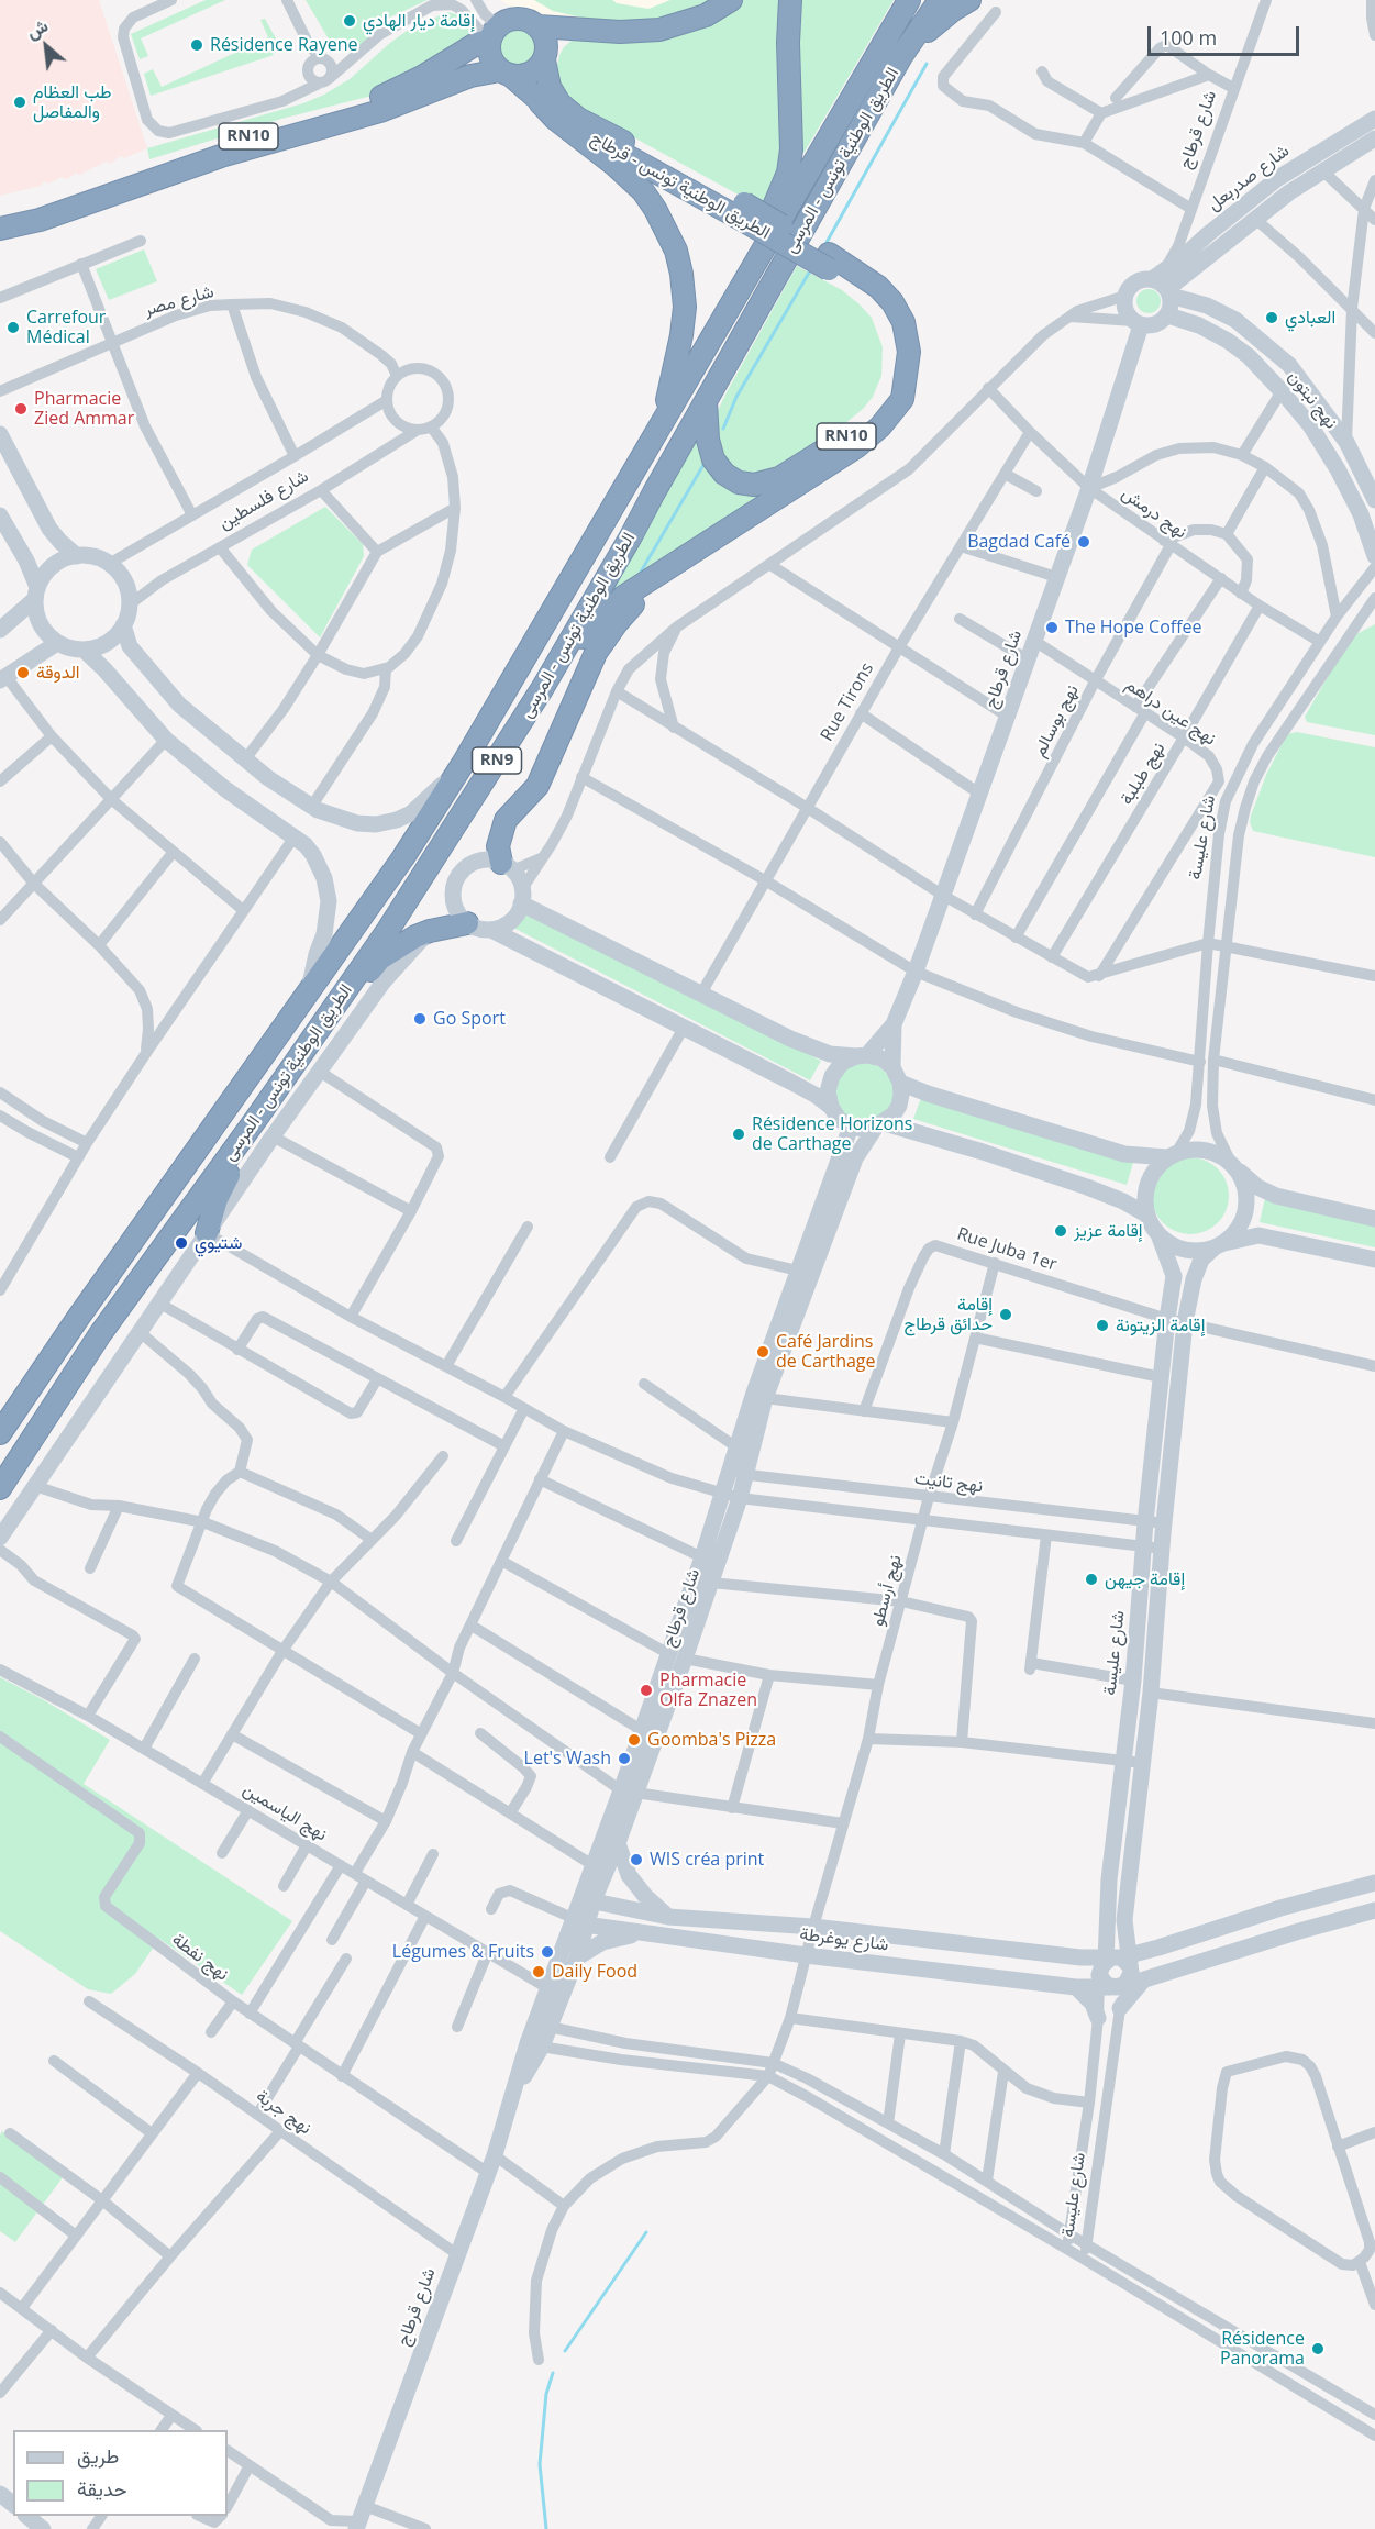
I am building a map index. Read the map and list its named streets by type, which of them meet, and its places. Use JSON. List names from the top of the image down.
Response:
{
  "streets": {
    "highway": [
      "RN10",
      "الطريق الوطنية تونس - المرسى",
      "الطريق الوطنية تونس - قرطاج",
      "RN9"
    ],
    "street": [
      "شارع قرطاج",
      "شارع صدربعل",
      "شارع مصر",
      "نهج نبتون",
      "شارع فلسطين",
      "نهج درمش",
      "Rue Tirons",
      "نهج عين دراهم",
      "نهج بوسالم",
      "نهج طبلبة",
      "شارع عليسة",
      "Rue Juba 1er",
      "نهج تانيت",
      "نهج أرسطو",
      "نهج الياسمين",
      "شارع يوغرطة",
      "نهج نفطة",
      "نهج جربة"
    ]
  },
  "crossings": [
    ["شارع قرطاج", "شارع صدربعل"],
    ["شارع قرطاج", "نهج نبتون"],
    ["شارع قرطاج", "نهج درمش"],
    ["شارع قرطاج", "نهج عين دراهم"],
    ["شارع قرطاج", "نهج تانيت"],
    ["شارع قرطاج", "نهج الياسمين"],
    ["شارع قرطاج", "شارع يوغرطة"],
    ["شارع قرطاج", "نهج نفطة"],
    ["شارع قرطاج", "نهج جربة"],
    ["RN10", "الطريق الوطنية تونس - قرطاج"],
    ["الطريق الوطنية تونس - المرسى", "الطريق الوطنية تونس - قرطاج"],
    ["شارع صدربعل", "نهج نبتون"],
    ["شارع مصر", "شارع فلسطين"],
    ["نهج درمش", "Rue Tirons"],
    ["نهج درمش", "نهج بوسالم"],
    ["نهج درمش", "نهج طبلبة"],
    ["نهج درمش", "شارع عليسة"],
    ["نهج عين دراهم", "نهج بوسالم"],
    ["نهج عين دراهم", "نهج طبلبة"],
    ["شارع عليسة", "Rue Juba 1er"],
    ["شارع عليسة", "نهج تانيت"],
    ["شارع عليسة", "شارع يوغرطة"],
    ["Rue Juba 1er", "نهج أرسطو"],
    ["نهج تانيت", "نهج أرسطو"],
    ["نهج أرسطو", "شارع يوغرطة"]
  ],
  "places": [
    "إقامة ديار الهادي",
    "Résidence Rayene",
    "طب العظام والمفاصل",
    "العبادي",
    "Carrefour Médical",
    "Pharmacie Zied Ammar",
    "Bagdad Café",
    "The Hope Coffee",
    "الدوقة",
    "Go Sport",
    "Résidence Horizons de Carthage",
    "إقامة عزيز",
    "شتيوي",
    "إقامة حدائق قرطاج",
    "إقامة الزيتونة",
    "Café Jardins de Carthage",
    "إقامة جيهن",
    "Pharmacie Olfa Znazen",
    "Goomba's Pizza",
    "Let's Wash",
    "WIS créa print",
    "Légumes & Fruits",
    "Daily Food",
    "Résidence Panorama"
  ],
  "legend": ["طريق", "حديقة"],
  "scale_bar": "100 m",
  "north": "top left"
}
